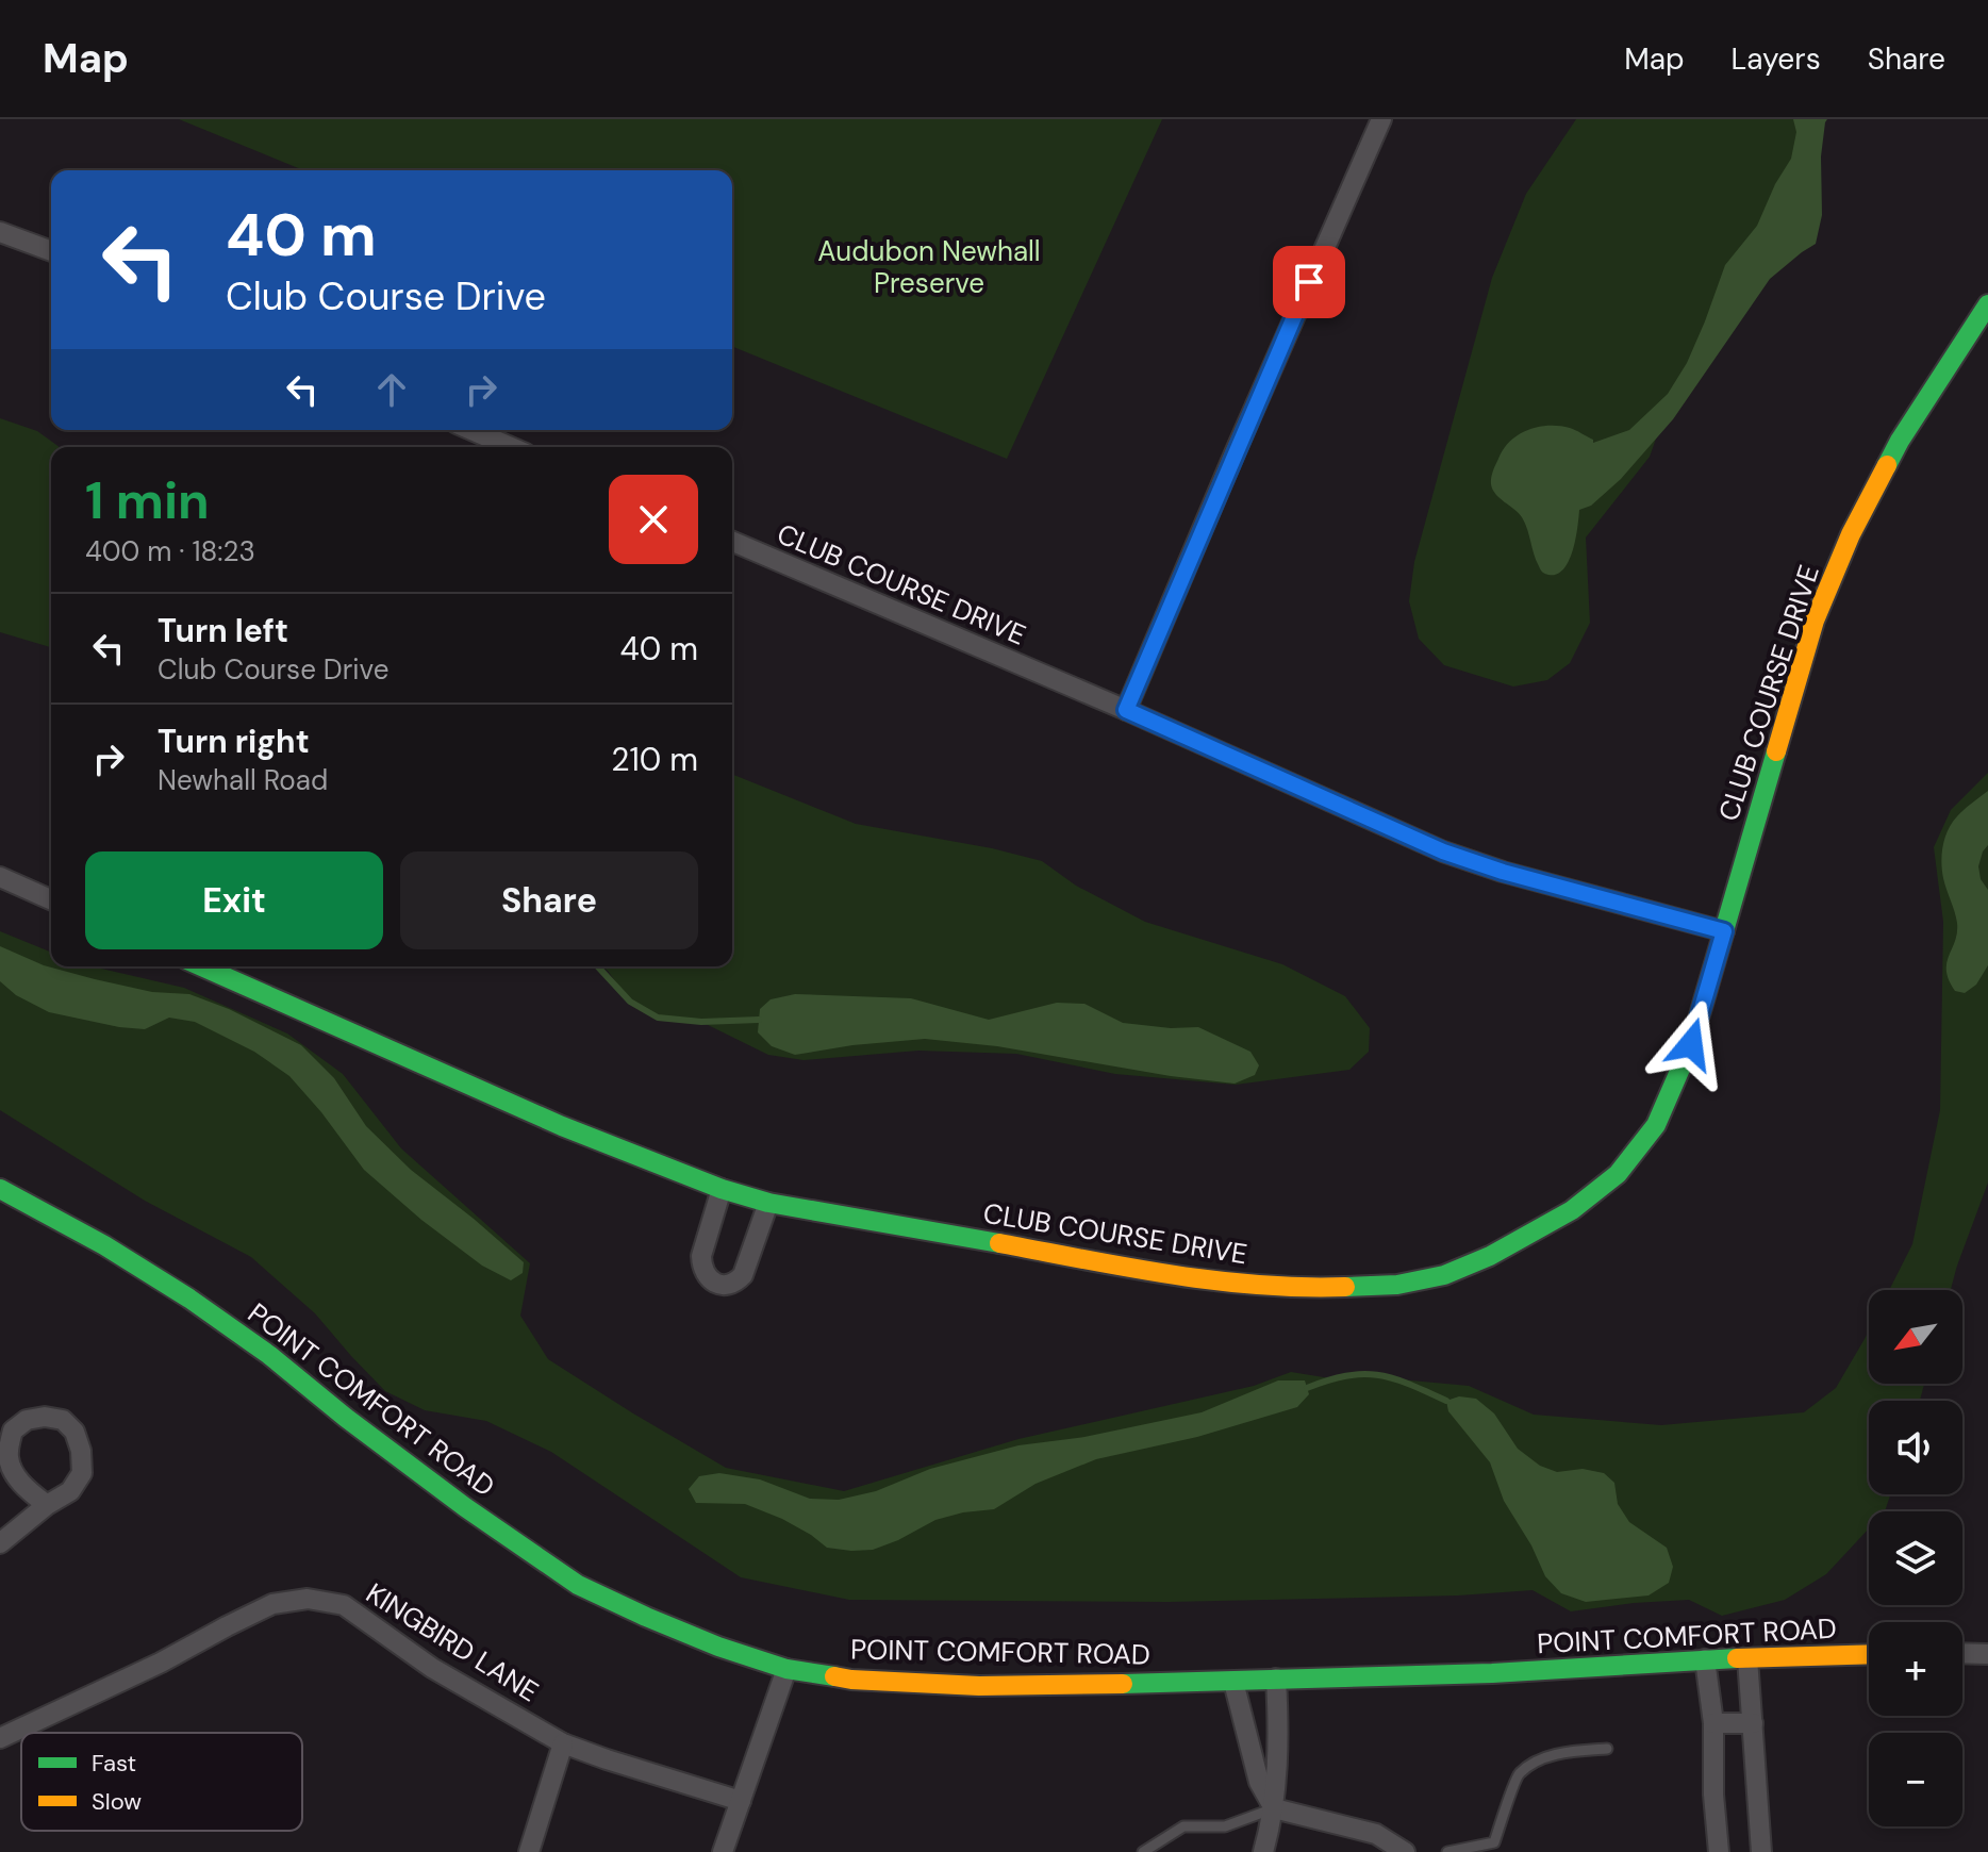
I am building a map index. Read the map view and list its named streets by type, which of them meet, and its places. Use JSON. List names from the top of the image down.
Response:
{
  "streets": {
    "street": ["CLUB COURSE DRIVE", "POINT COMFORT ROAD", "KINGBIRD LANE"]
  },
  "parks": ["Audubon Newhall Preserve"],
  "legend": ["Fast", "Slow"],
  "north": "bottom left",
  "page": {
    "header": "Map",
    "nav": ["Map", "Layers", "Share"],
    "turn": ["40 m", "Club Course Drive"],
    "heading": ["1 min", "400 m · 18:23"],
    "list": [
      {
        "name": "Turn left",
        "note": "Club Course Drive",
        "value": "40 m"
      },
      {
        "name": "Turn right",
        "note": "Newhall Road",
        "value": "210 m"
      }
    ],
    "buttons": ["Exit", "Share"],
    "map_buttons": ["+", "−"]
  }
}
